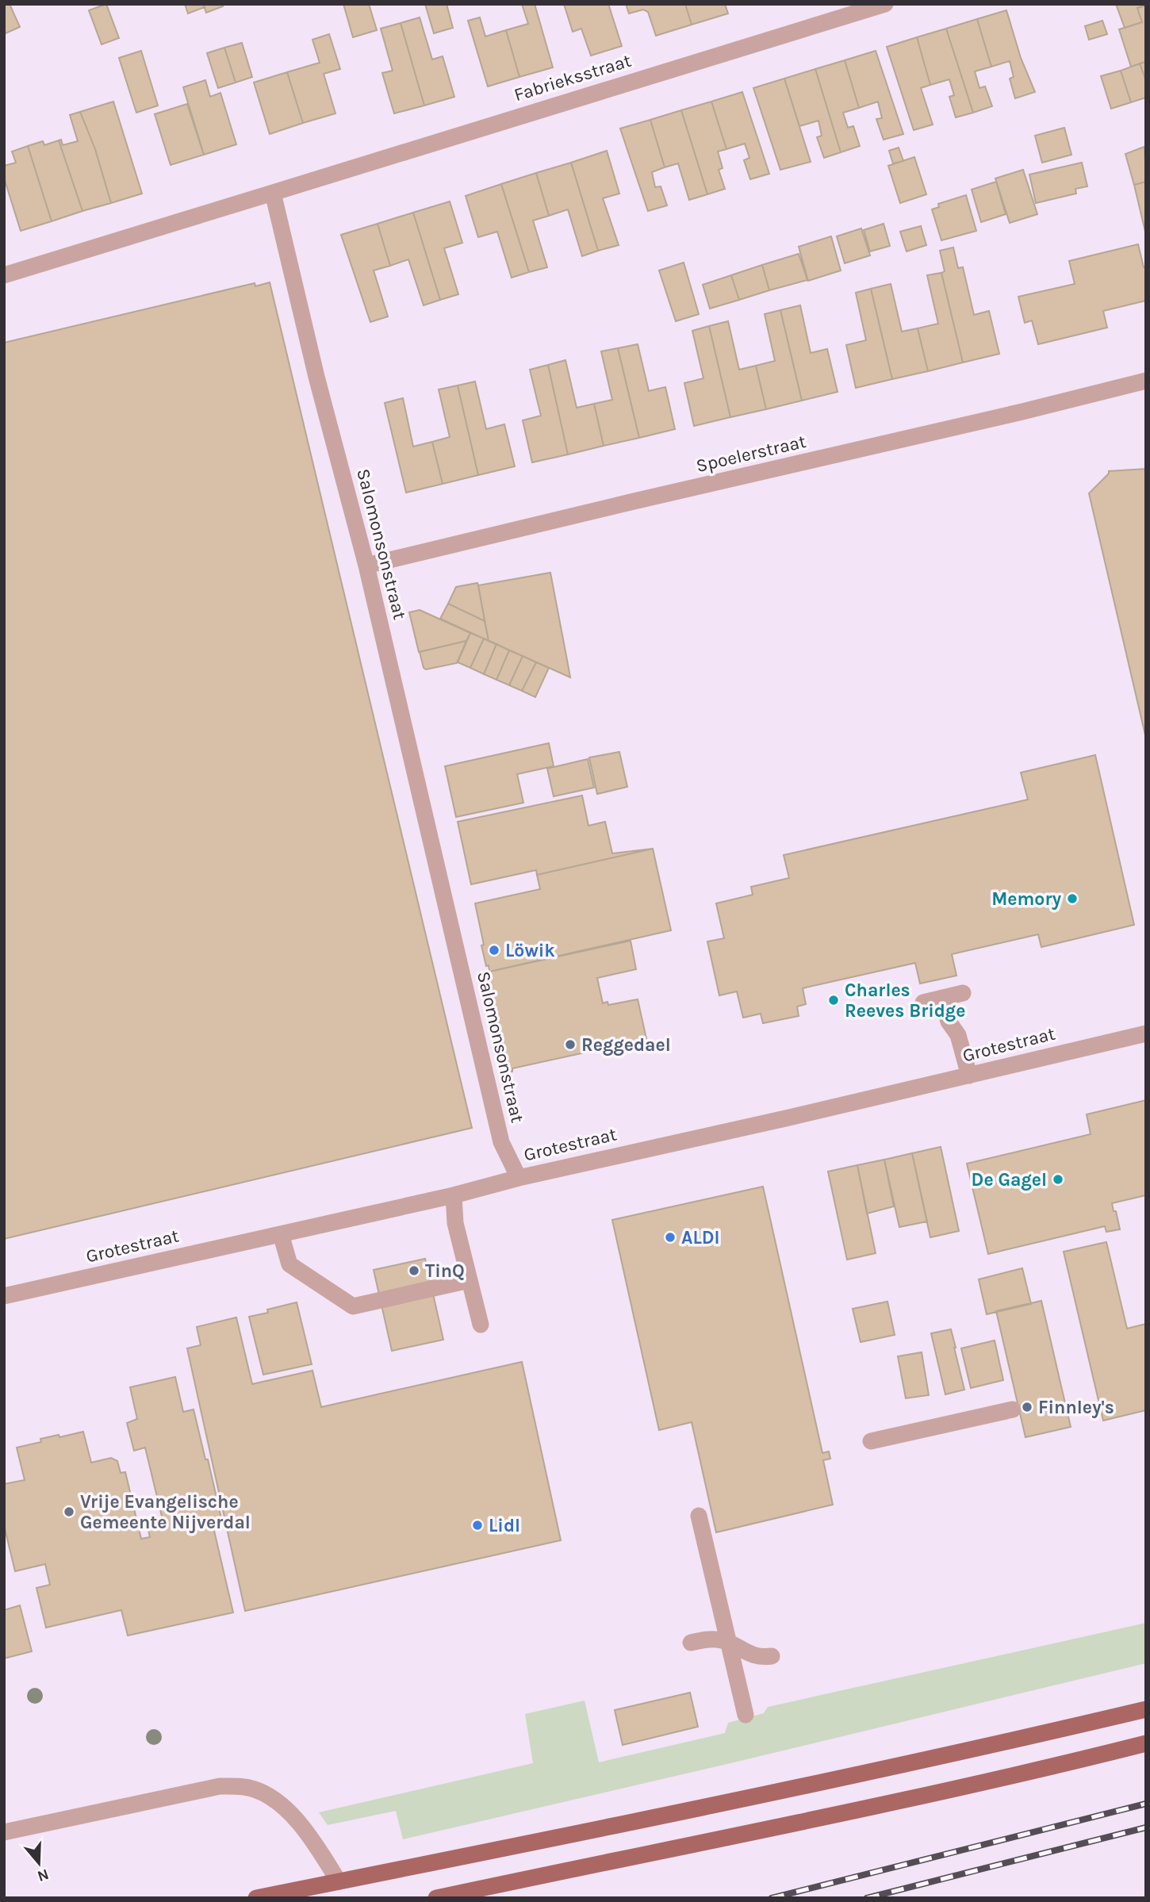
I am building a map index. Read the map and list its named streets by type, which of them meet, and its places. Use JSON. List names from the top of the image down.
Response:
{
  "streets": {
    "street": [
      "Fabrieksstraat",
      "Spoelerstraat",
      "Salomonsonstraat",
      "Grotestraat"
    ]
  },
  "crossings": [
    ["Fabrieksstraat", "Salomonsonstraat"],
    ["Spoelerstraat", "Salomonsonstraat"],
    ["Salomonsonstraat", "Grotestraat"]
  ],
  "places": [
    "Memory",
    "Löwik",
    "Charles Reeves Bridge",
    "Reggedael",
    "De Gagel",
    "ALDI",
    "TinQ",
    "Finnley's",
    "Vrije Evangelische Gemeente Nijverdal",
    "Lidl"
  ],
  "north": "bottom"
}
